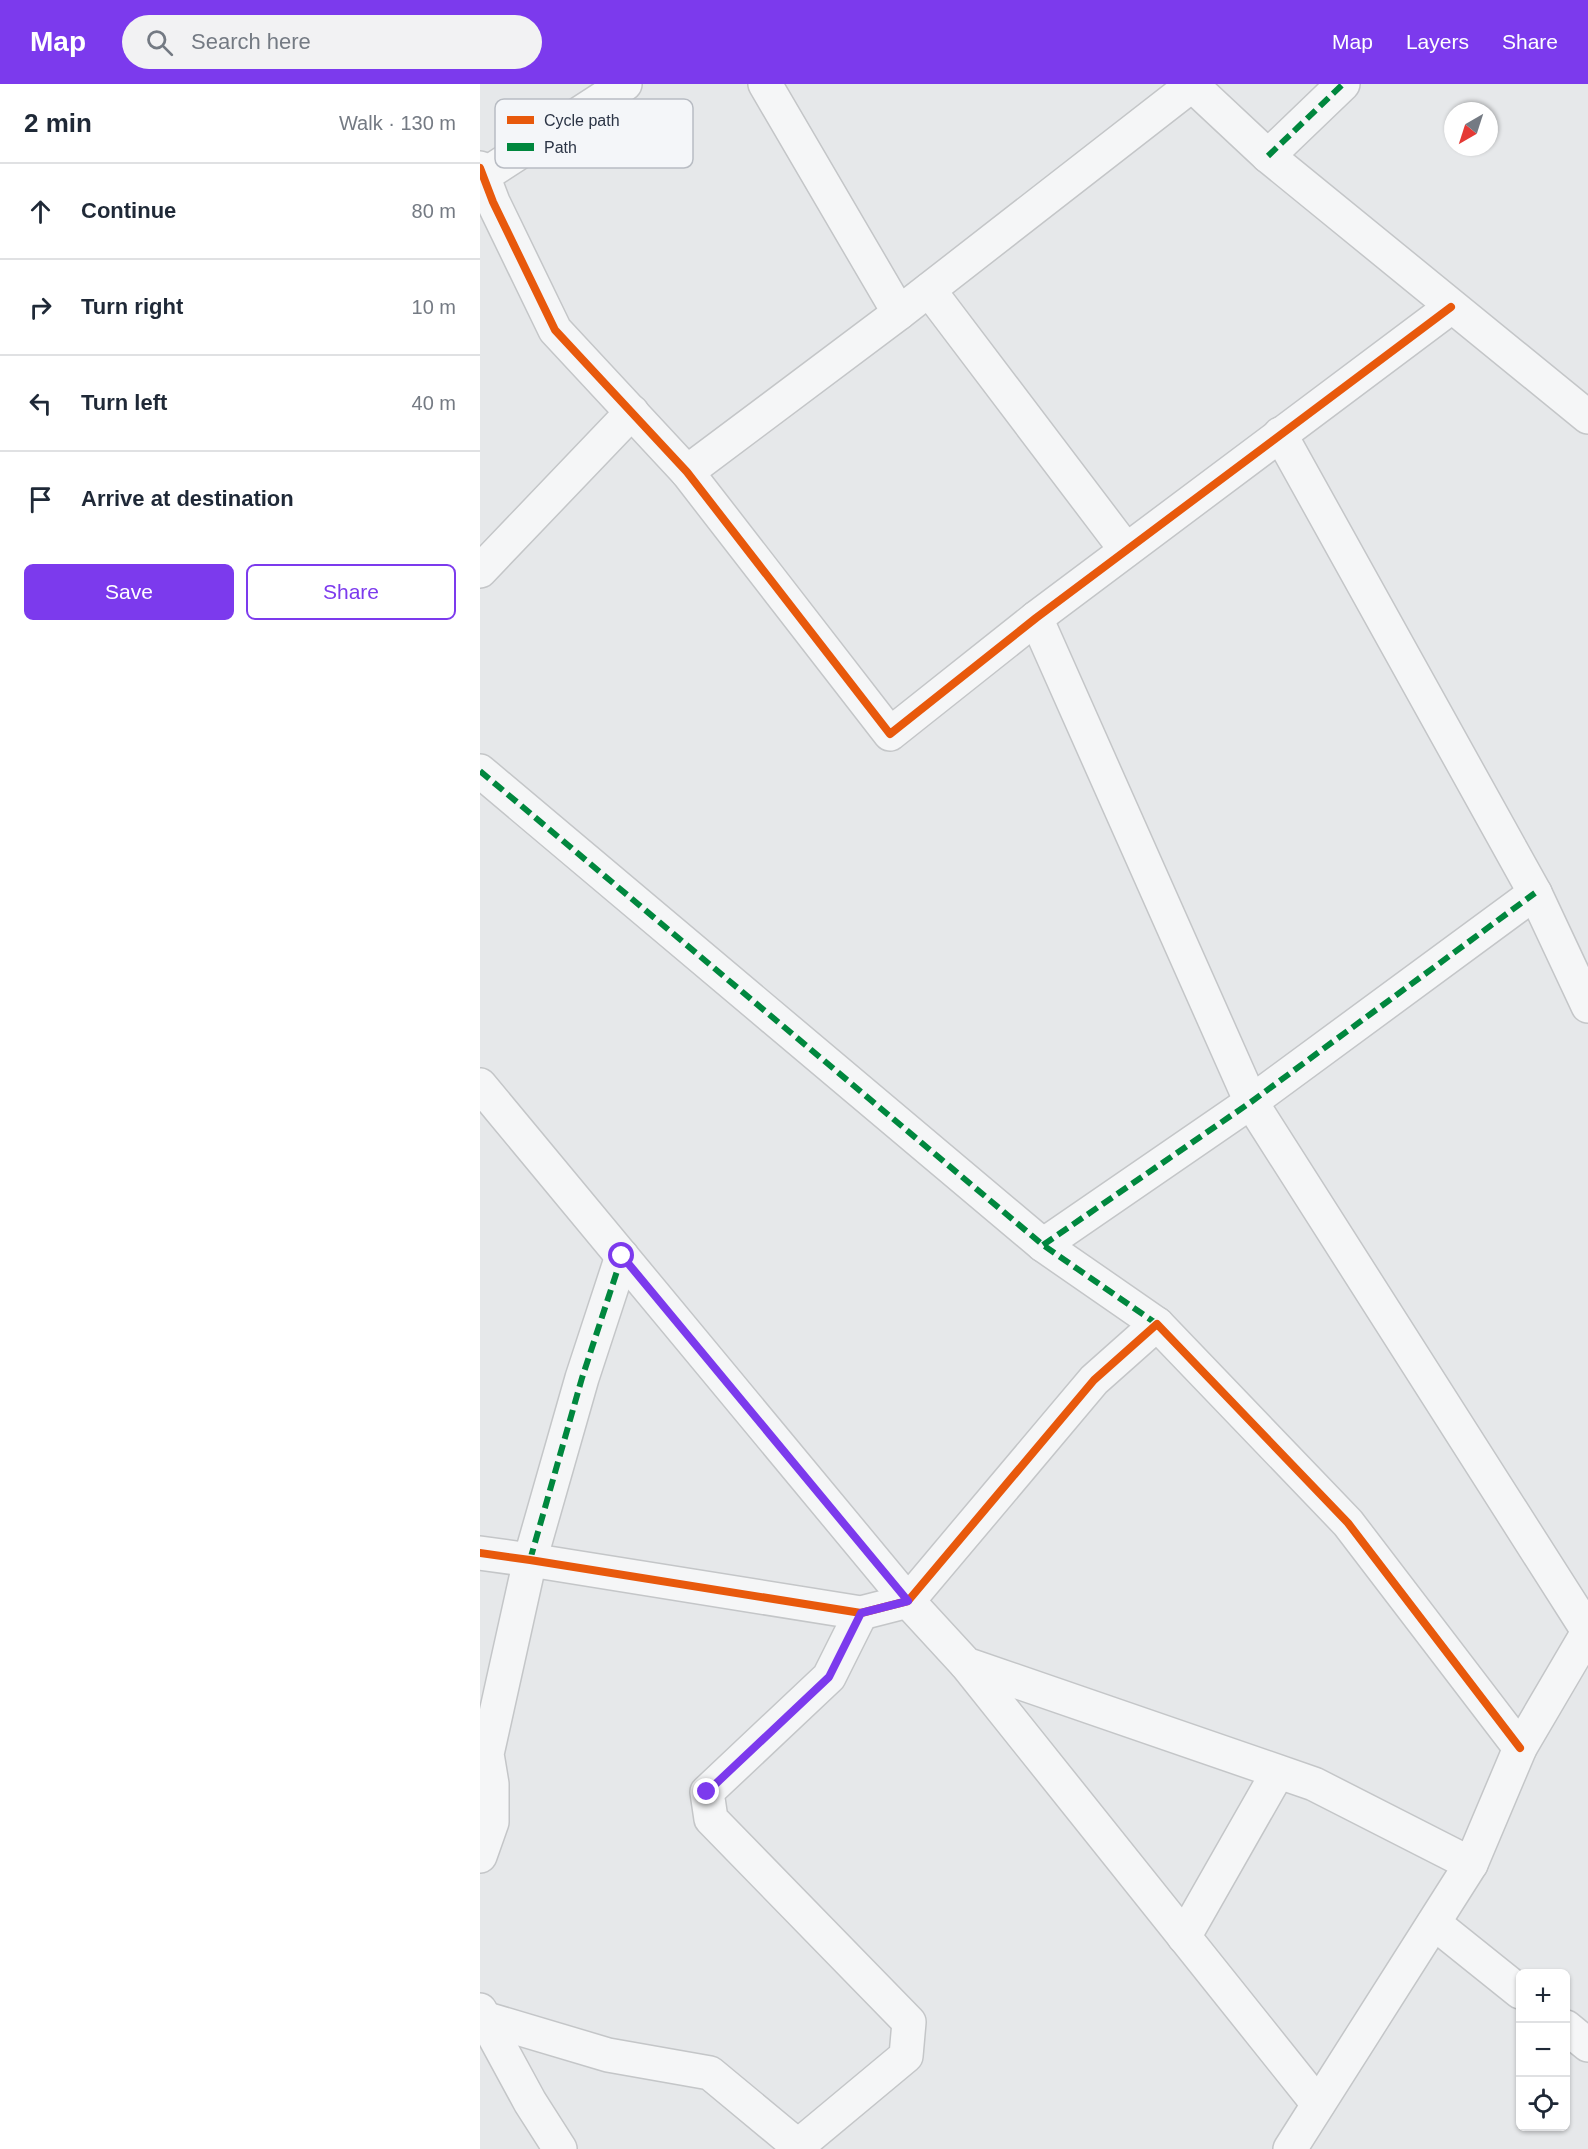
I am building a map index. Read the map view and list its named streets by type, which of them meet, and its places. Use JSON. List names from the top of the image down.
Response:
{
  "legend": ["Cycle path", "Path"],
  "north": "bottom left",
  "page": {
    "header": "Map",
    "search": "Search here",
    "nav": ["Map", "Layers", "Share"],
    "heading": ["2 min", "Walk · 130 m"],
    "list": [
      ["Continue", "80 m"],
      ["Turn right", "10 m"],
      ["Turn left", "40 m"],
      "Arrive at destination"
    ],
    "buttons": ["Save", "Share"],
    "map_buttons": ["+", "−"]
  }
}
